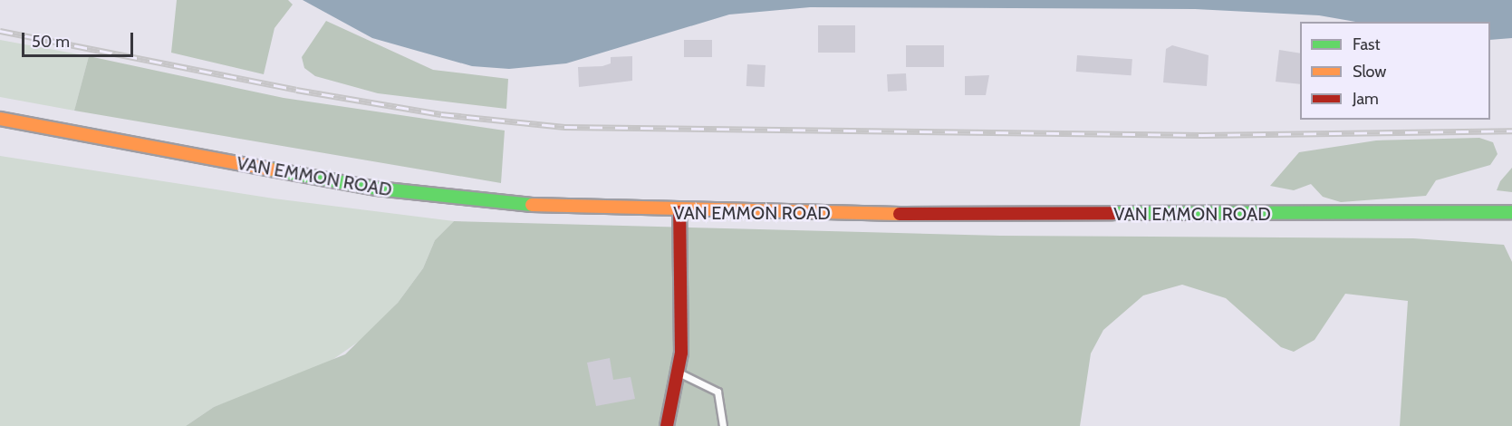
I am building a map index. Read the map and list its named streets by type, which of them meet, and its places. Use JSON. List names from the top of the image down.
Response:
{
  "streets": {
    "street": ["VAN EMMON ROAD"]
  },
  "legend": ["Fast", "Slow", "Jam"],
  "scale_bar": "50 m"
}
